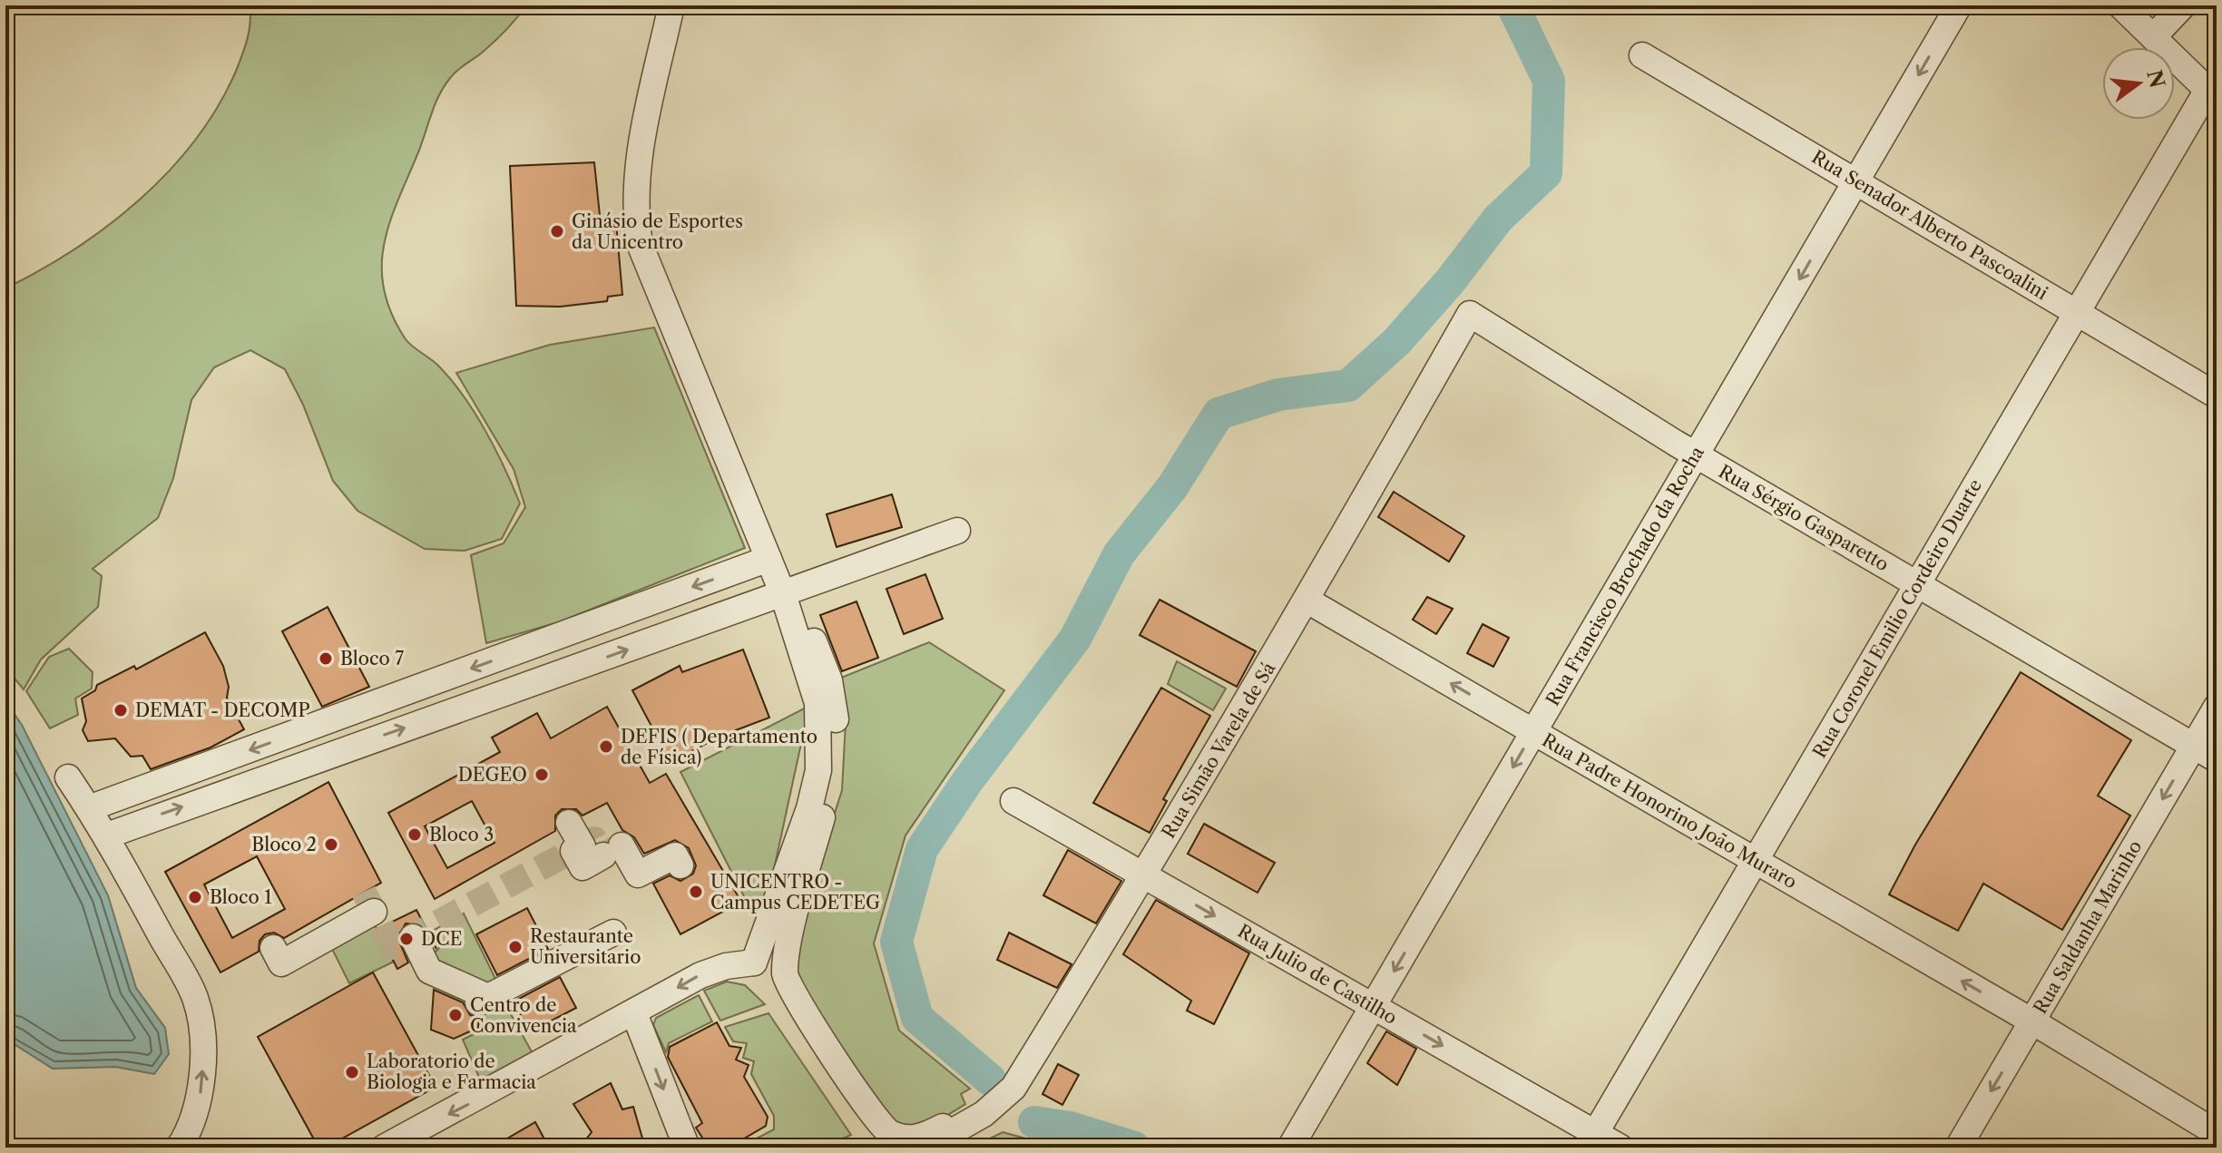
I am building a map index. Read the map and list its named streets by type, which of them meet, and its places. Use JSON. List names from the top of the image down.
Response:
{
  "streets": {
    "street": [
      "Rua Senador Alberto Pascoalini",
      "Rua Sérgio Gasparetto",
      "Rua Francisco Brochado da Rocha",
      "Rua Coronel Emilio Cordeiro Duarte",
      "Rua Simão Varela de Sá",
      "Rua Padre Honorino João Muraro",
      "Rua Saldanha Marinho",
      "Rua Julio de Castilho"
    ]
  },
  "crossings": [
    ["Rua Senador Alberto Pascoalini", "Rua Francisco Brochado da Rocha"],
    ["Rua Senador Alberto Pascoalini", "Rua Coronel Emilio Cordeiro Duarte"],
    ["Rua Sérgio Gasparetto", "Rua Francisco Brochado da Rocha"],
    ["Rua Sérgio Gasparetto", "Rua Coronel Emilio Cordeiro Duarte"],
    ["Rua Sérgio Gasparetto", "Rua Simão Varela de Sá"],
    ["Rua Sérgio Gasparetto", "Rua Saldanha Marinho"],
    ["Rua Francisco Brochado da Rocha", "Rua Padre Honorino João Muraro"],
    ["Rua Francisco Brochado da Rocha", "Rua Julio de Castilho"],
    ["Rua Coronel Emilio Cordeiro Duarte", "Rua Padre Honorino João Muraro"],
    ["Rua Coronel Emilio Cordeiro Duarte", "Rua Julio de Castilho"],
    ["Rua Simão Varela de Sá", "Rua Padre Honorino João Muraro"],
    ["Rua Simão Varela de Sá", "Rua Julio de Castilho"],
    ["Rua Padre Honorino João Muraro", "Rua Saldanha Marinho"]
  ],
  "one_way": [
    "Rua Francisco Brochado da Rocha",
    "Rua Padre Honorino João Muraro",
    "Rua Saldanha Marinho",
    "Rua Julio de Castilho"
  ],
  "places": [
    "Ginásio de Esportes da Unicentro",
    "Bloco 7",
    "DEMAT - DECOMP",
    "DEFIS ( Departamento de Física)",
    "DEGEO",
    "Bloco 3",
    "Bloco 2",
    "UNICENTRO - Campus CEDETEG",
    "Bloco 1",
    "DCE",
    "Restaurante Universitario",
    "Centro de Convivencia",
    "Laboratorio de Biologia e Farmacia"
  ],
  "north": "right"
}
